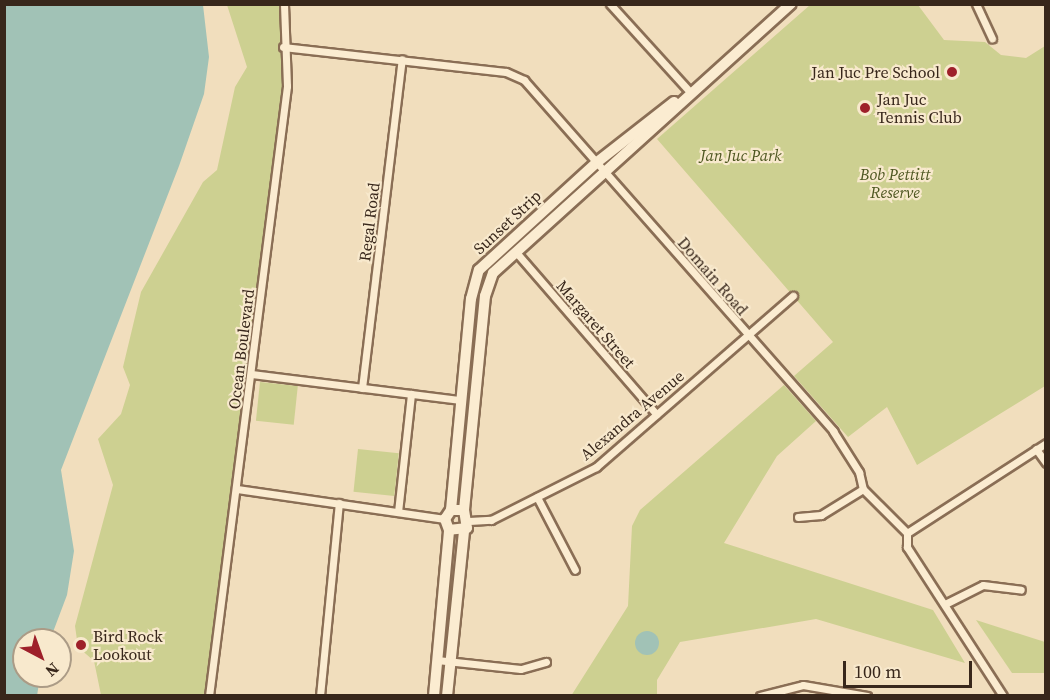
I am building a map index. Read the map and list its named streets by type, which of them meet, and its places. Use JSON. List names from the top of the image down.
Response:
{
  "streets": {
    "street": [
      "Regal Road",
      "Sunset Strip",
      "Domain Road",
      "Margaret Street",
      "Ocean Boulevard",
      "Alexandra Avenue"
    ]
  },
  "crossings": [
    ["Regal Road", "Domain Road"],
    ["Sunset Strip", "Domain Road"],
    ["Sunset Strip", "Margaret Street"],
    ["Domain Road", "Ocean Boulevard"],
    ["Domain Road", "Alexandra Avenue"],
    ["Margaret Street", "Alexandra Avenue"]
  ],
  "parks": ["Jan Juc Park", "Bob Pettitt Reserve"],
  "places": ["Jan Juc Pre School", "Jan Juc Tennis Club", "Bird Rock Lookout"],
  "scale_bar": "100 m",
  "north": "bottom right"
}
